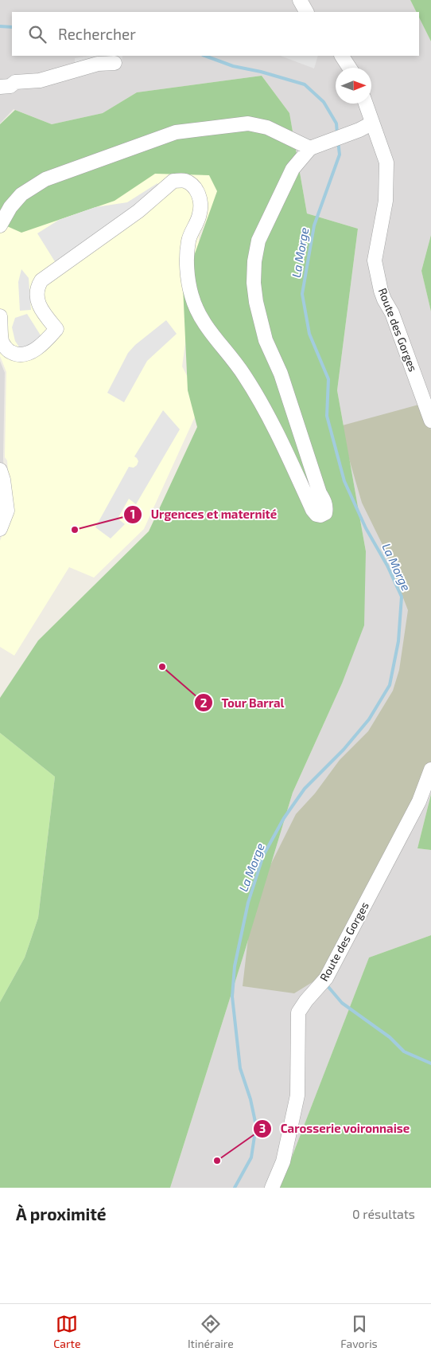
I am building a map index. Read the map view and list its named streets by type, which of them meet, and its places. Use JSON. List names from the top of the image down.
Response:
{
  "streets": {
    "street": ["Route des Gorges"]
  },
  "water": ["La Morge"],
  "places": ["Urgences et maternité", "Tour Barral", "Carosserie voironnaise"],
  "north": "right",
  "page": {
    "search": "Rechercher",
    "heading": ["À proximité", "0 résultats"],
    "nav": ["Carte", "Itinéraire", "Favoris"]
  }
}
